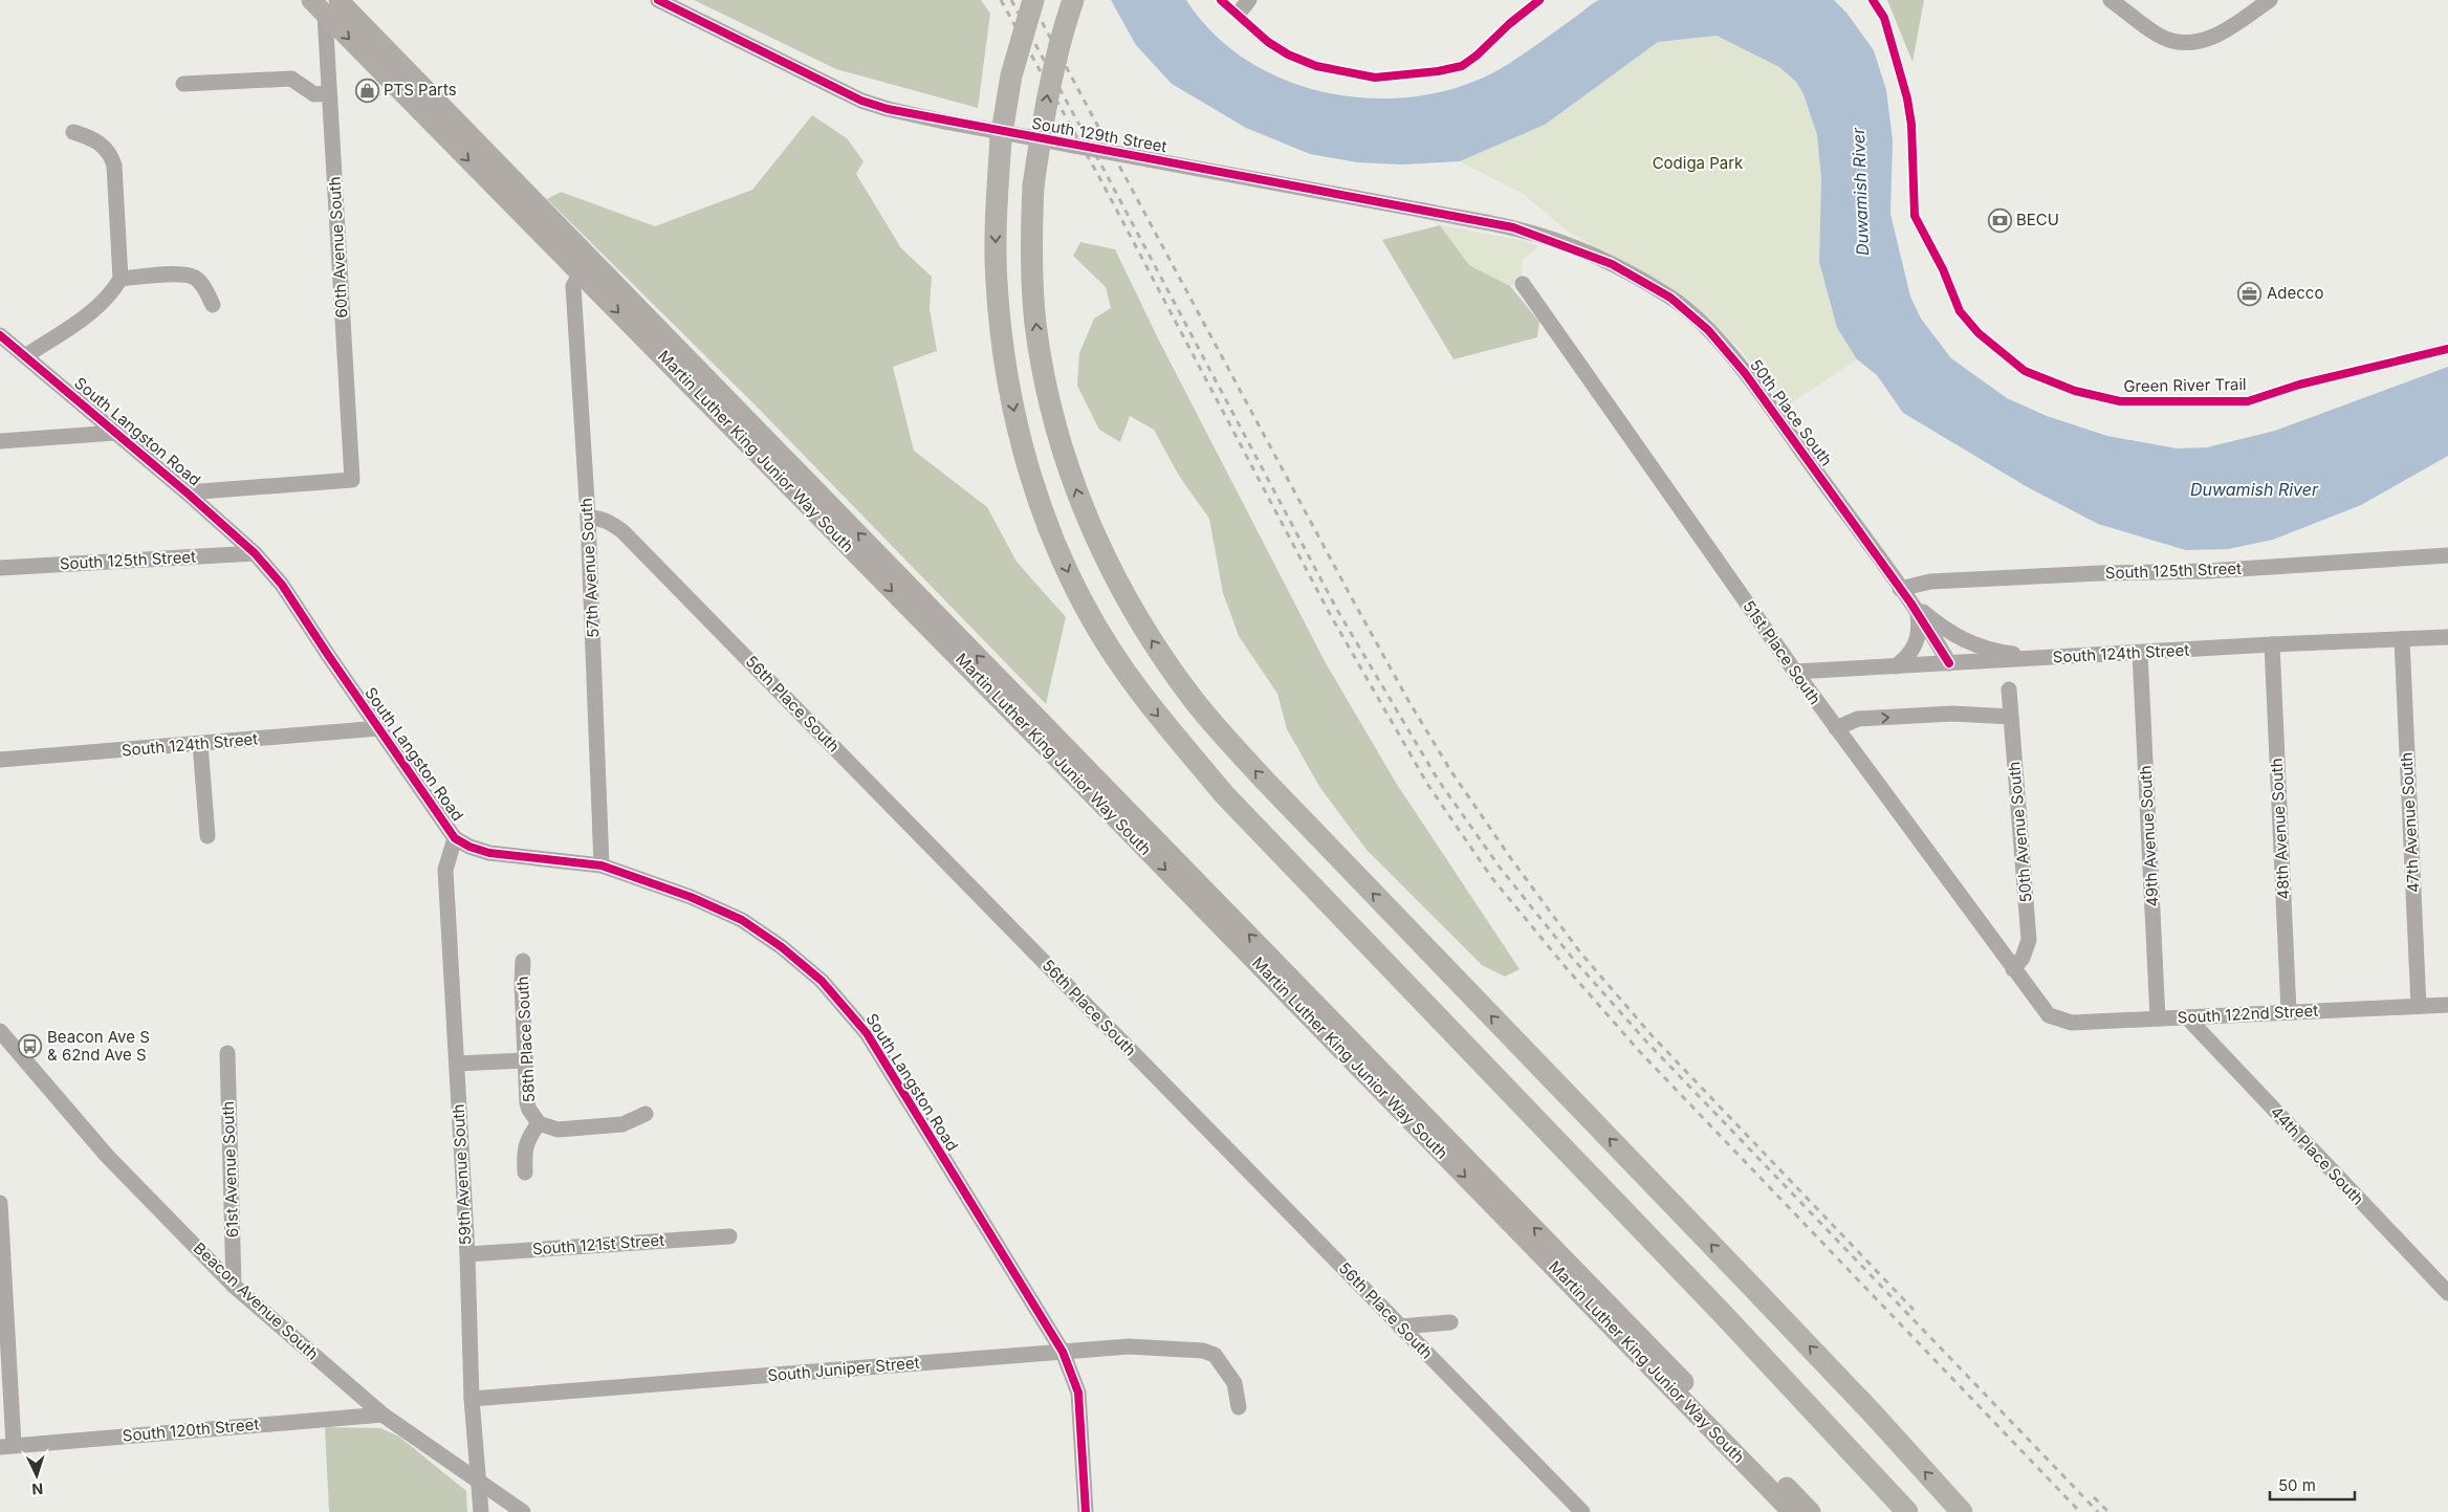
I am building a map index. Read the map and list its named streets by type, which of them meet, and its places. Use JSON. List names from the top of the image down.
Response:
{
  "streets": {
    "main road": ["Martin Luther King Junior Way South"],
    "street": [
      "South 129th Street",
      "60th Avenue South",
      "50th Place South",
      "South Langston Road",
      "South 125th Street",
      "57th Avenue South",
      "51st Place South",
      "South 124th Street",
      "56th Place South",
      "47th Avenue South",
      "48th Avenue South",
      "50th Avenue South",
      "49th Avenue South",
      "South 122nd Street",
      "58th Place South",
      "44th Place South",
      "61st Avenue South",
      "59th Avenue South",
      "South 121st Street",
      "Beacon Avenue South",
      "South Juniper Street",
      "South 120th Street"
    ],
    "cycle path": ["Green River Trail"]
  },
  "crossings": [
    ["South 129th Street", "50th Place South"],
    ["60th Avenue South", "South Langston Road"],
    ["60th Avenue South", "Martin Luther King Junior Way South"],
    ["50th Place South", "South 125th Street"],
    ["50th Place South", "South 124th Street"],
    ["South Langston Road", "South 125th Street"],
    ["South Langston Road", "57th Avenue South"],
    ["South Langston Road", "South 124th Street"],
    ["South Langston Road", "59th Avenue South"],
    ["South Langston Road", "South Juniper Street"],
    ["Martin Luther King Junior Way South", "57th Avenue South"],
    ["57th Avenue South", "56th Place South"],
    ["51st Place South", "South 124th Street"],
    ["51st Place South", "50th Avenue South"],
    ["51st Place South", "South 122nd Street"],
    ["South 124th Street", "47th Avenue South"],
    ["South 124th Street", "48th Avenue South"],
    ["South 124th Street", "49th Avenue South"],
    ["47th Avenue South", "South 122nd Street"],
    ["48th Avenue South", "South 122nd Street"],
    ["49th Avenue South", "South 122nd Street"],
    ["South 122nd Street", "44th Place South"],
    ["61st Avenue South", "Beacon Avenue South"],
    ["59th Avenue South", "South 121st Street"],
    ["59th Avenue South", "Beacon Avenue South"],
    ["59th Avenue South", "South Juniper Street"],
    ["Beacon Avenue South", "South 120th Street"]
  ],
  "water": ["Duwamish River"],
  "parks": ["Codiga Park"],
  "places": {
    "shop": ["PTS Parts"],
    "bank": ["BECU"],
    "office": ["Adecco"],
    "bus stop": ["Beacon Ave S & 62nd Ave S"]
  },
  "scale_bar": "50 m",
  "north": "bottom"
}
